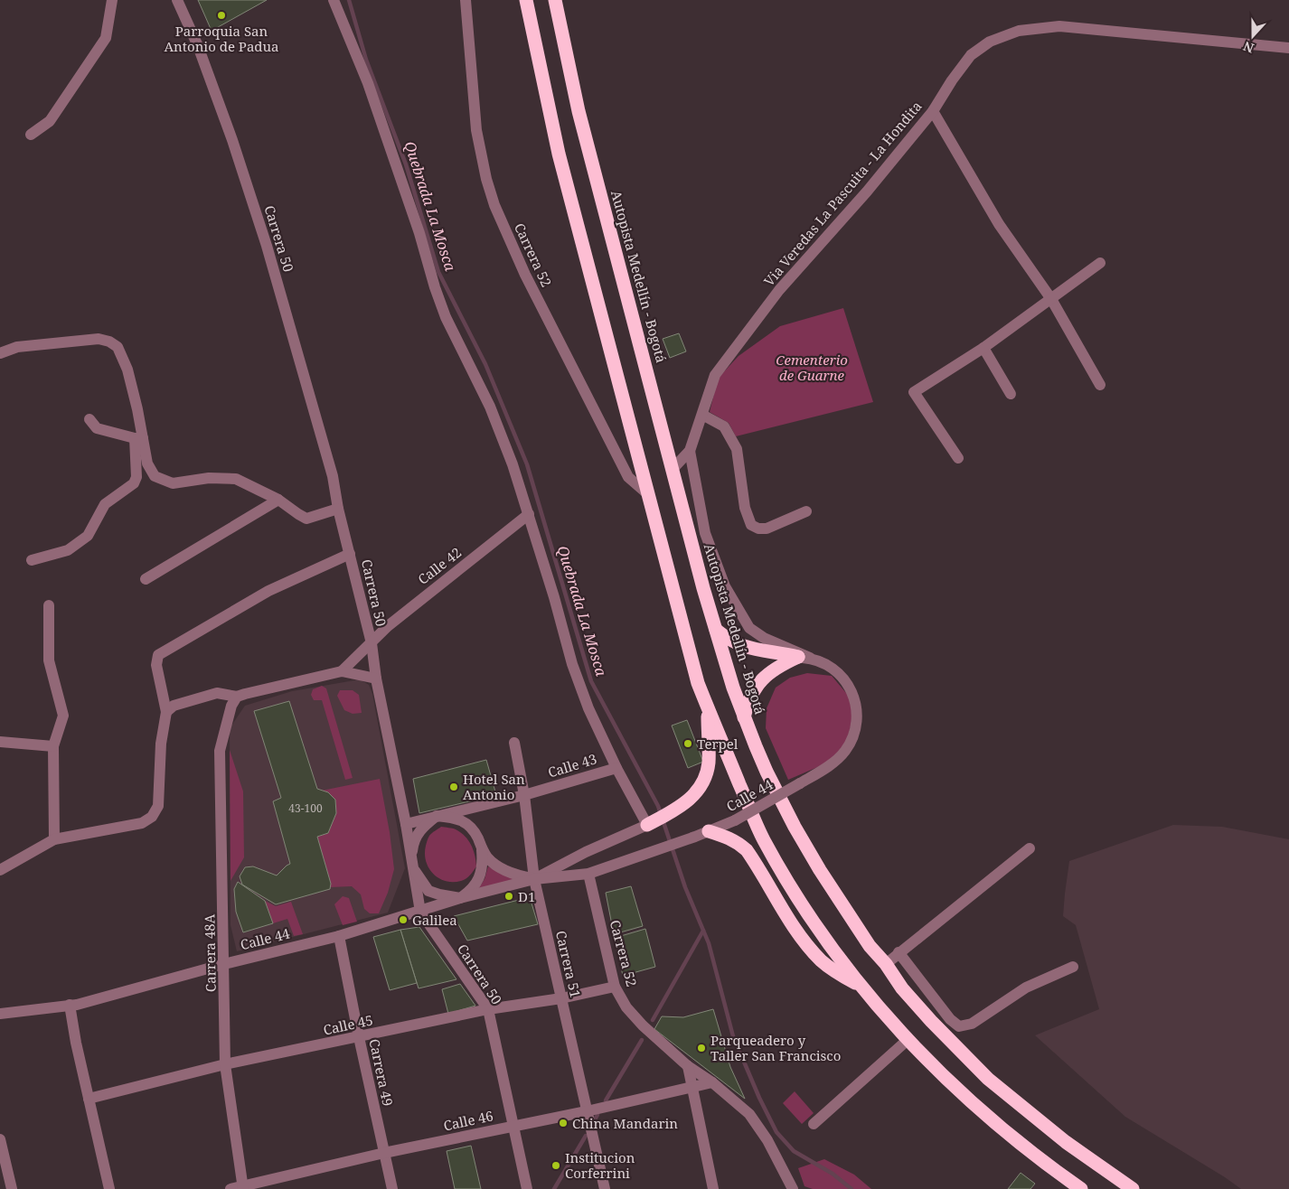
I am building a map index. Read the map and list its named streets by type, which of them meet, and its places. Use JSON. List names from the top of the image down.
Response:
{
  "streets": {
    "highway": ["Autopista Medellín - Bogotá"],
    "street": [
      "Via Veredas La Pascuita - La Hondita",
      "Carrera 50",
      "Carrera 52",
      "Calle 42",
      "Calle 43",
      "Calle 44",
      "Carrera 48A",
      "Carrera 51",
      "Calle 45",
      "Carrera 49",
      "Calle 46"
    ]
  },
  "crossings": [
    ["Via Veredas La Pascuita - La Hondita", "Autopista Medellín - Bogotá"],
    ["Via Veredas La Pascuita - La Hondita", "Calle 44"],
    ["Carrera 50", "Calle 42"],
    ["Carrera 50", "Calle 43"],
    ["Carrera 50", "Calle 44"],
    ["Carrera 50", "Calle 45"],
    ["Carrera 50", "Calle 46"],
    ["Carrera 52", "Calle 44"],
    ["Carrera 52", "Calle 45"],
    ["Carrera 52", "Calle 46"],
    ["Calle 43", "Calle 44"],
    ["Calle 43", "Carrera 51"],
    ["Calle 44", "Carrera 48A"],
    ["Calle 44", "Carrera 51"],
    ["Calle 44", "Carrera 49"],
    ["Carrera 48A", "Calle 45"],
    ["Carrera 48A", "Calle 46"],
    ["Carrera 51", "Calle 45"],
    ["Carrera 51", "Calle 46"],
    ["Calle 45", "Carrera 49"],
    ["Carrera 49", "Calle 46"]
  ],
  "water": ["Quebrada La Mosca"],
  "parks": ["Cementerio de Guarne"],
  "places": [
    "Parroquia San Antonio de Padua",
    "Terpel",
    "Hotel San Antonio",
    "D1",
    "Galilea",
    "Parqueadero y Taller San Francisco",
    "China Mandarin",
    "Institucion Corferrini"
  ],
  "house_numbers": ["43-100"],
  "north": "bottom"
}
